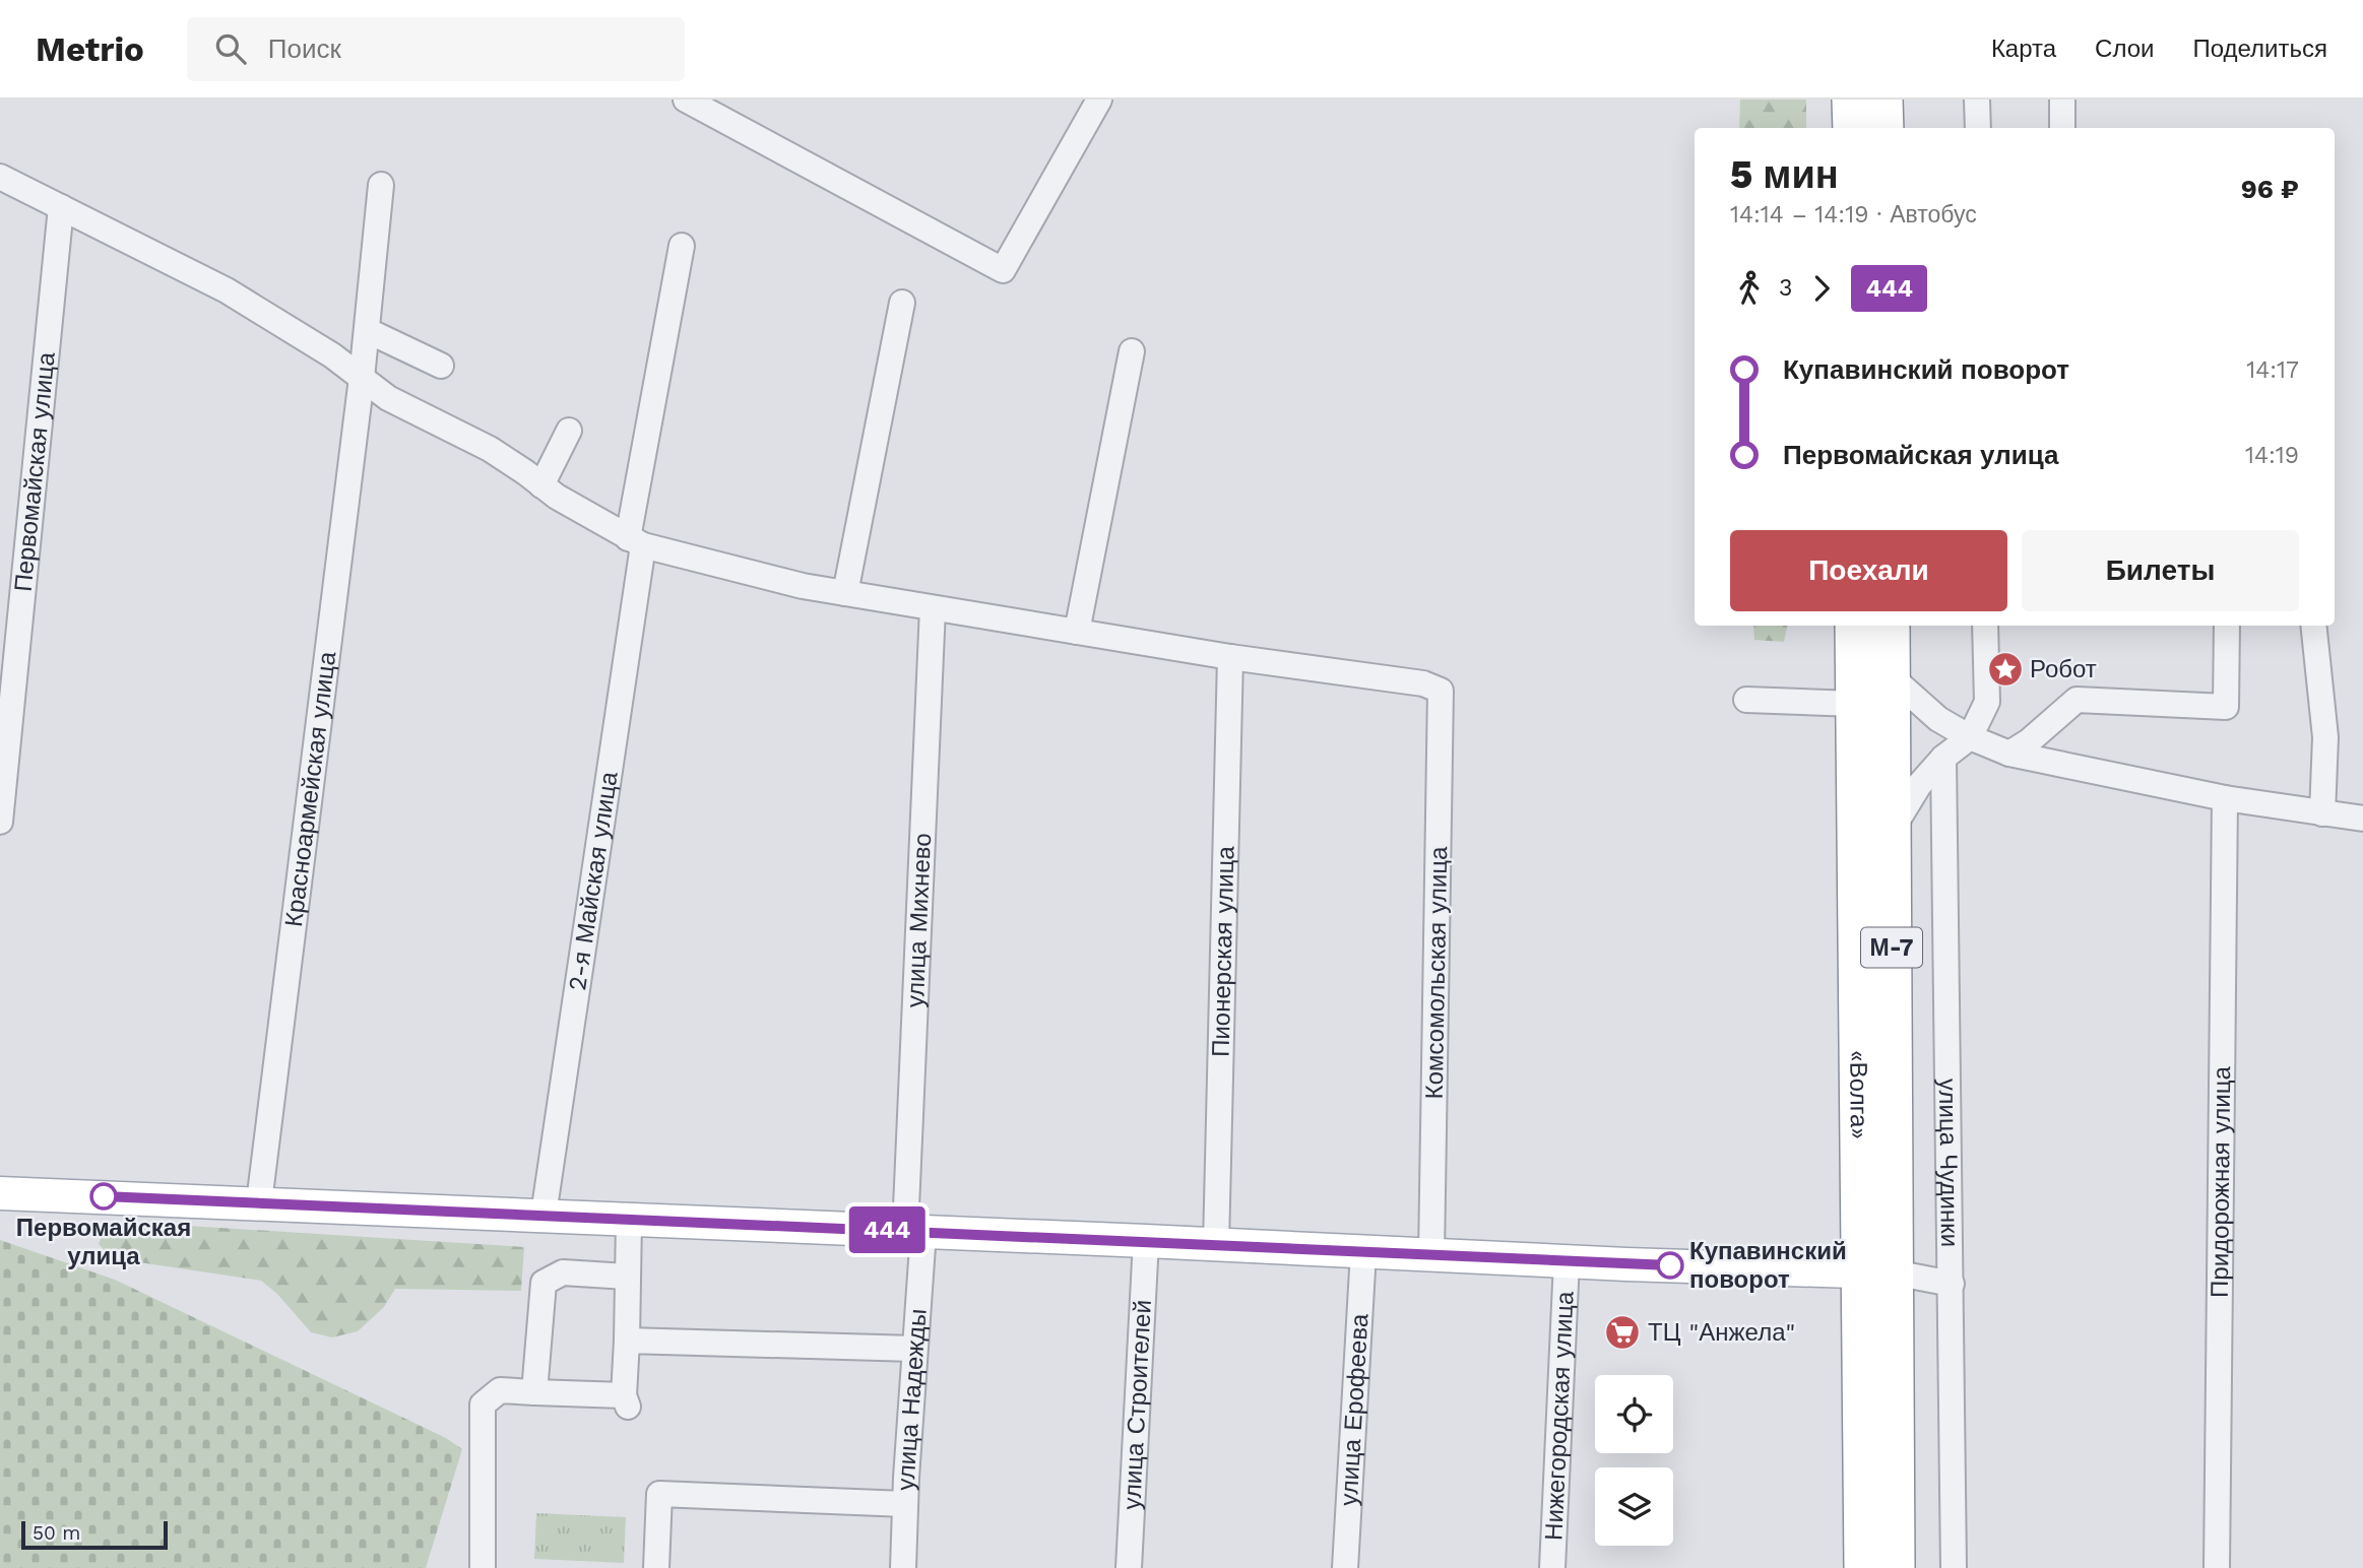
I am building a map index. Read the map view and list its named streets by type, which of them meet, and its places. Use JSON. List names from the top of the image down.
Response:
{
  "streets": {
    "highway": ["М-7", "«Волга»"],
    "street": [
      "Первомайская улица",
      "Красноармейская улица",
      "2-я Майская улица",
      "улица Михнево",
      "Пионерская улица",
      "Комсомольская улица",
      "улица Чудинки",
      "Придорожная улица",
      "улица Надежды",
      "улица Строителей",
      "улица Ерофеева",
      "Нижегородская улица"
    ]
  },
  "crossings": [
    ["улица Михнево", "улица Надежды"],
    ["Пионерская улица", "Комсомольская улица"]
  ],
  "places": {
    "place": ["Робот"],
    "other": ["Первомайская улица", "Купавинский поворот"],
    "supermarket": ["ТЦ \"Анжела\""]
  },
  "lines": ["bus line 444"],
  "scale_bar": "50 m",
  "page": {
    "header": "Metrio",
    "search": "Поиск",
    "nav": ["Карта", "Слои", "Поделиться"],
    "on_map": "444",
    "heading": ["5 мин", "14:14 – 14:19 · Автобус", "96 ₽"],
    "legs": ["3", "444"],
    "list": [
      {
        "name": "Купавинский поворот",
        "value": "14:17"
      },
      {
        "name": "Первомайская улица",
        "value": "14:19"
      }
    ],
    "buttons": ["Поехали", "Билеты"],
    "scale": "50 m"
  }
}
